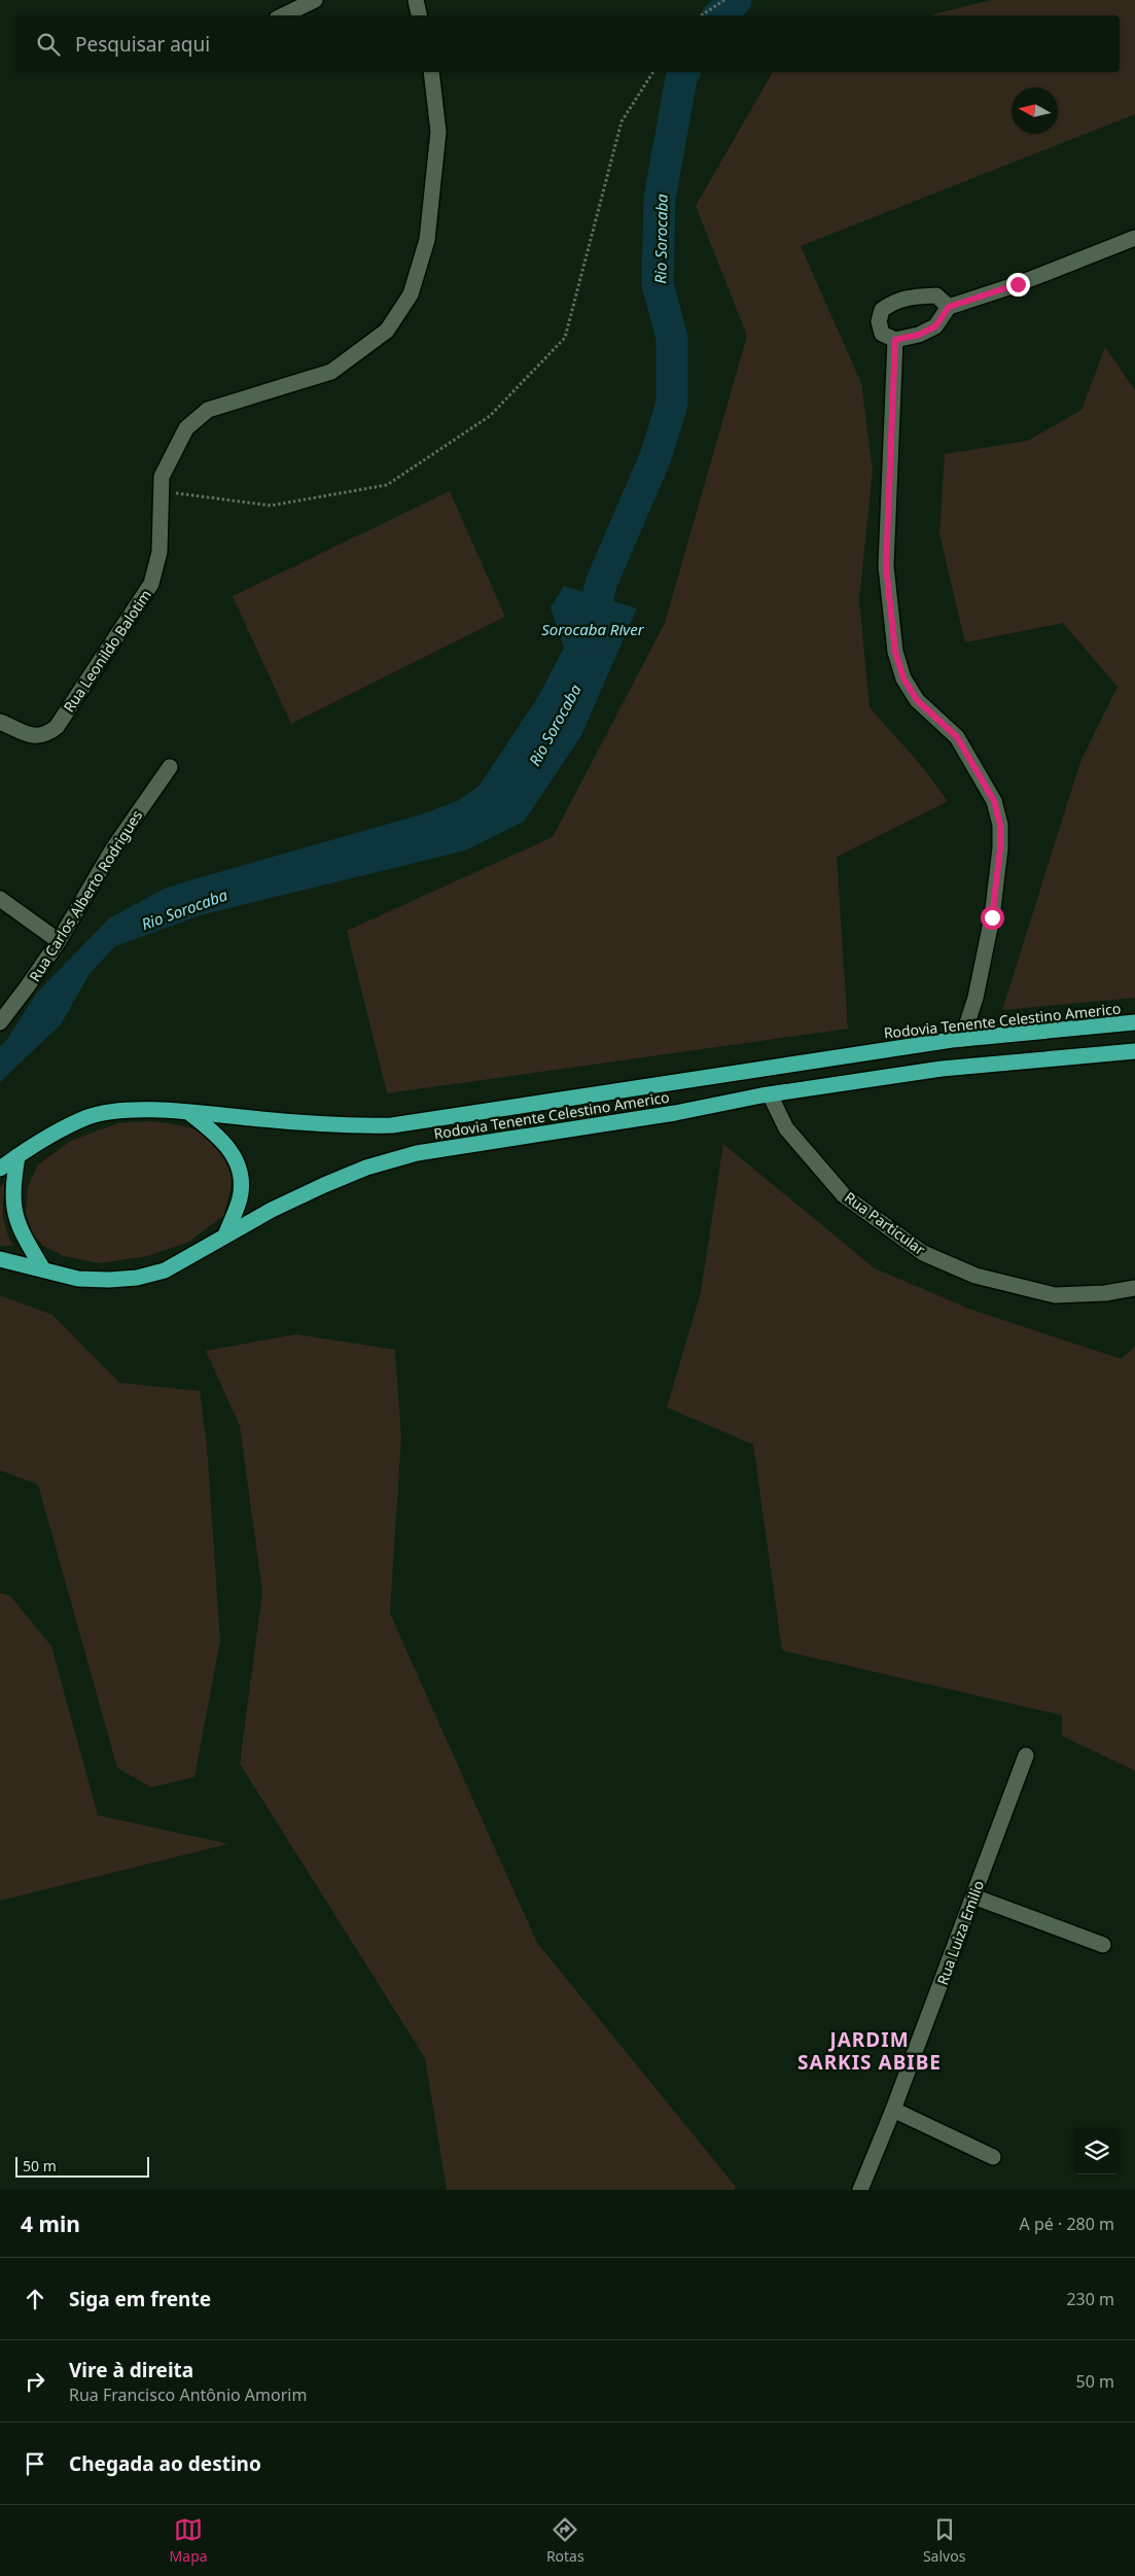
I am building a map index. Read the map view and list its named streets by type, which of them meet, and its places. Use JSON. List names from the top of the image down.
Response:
{
  "streets": {
    "highway": ["Rodovia Tenente Celestino Americo"],
    "street": [
      "Rua Leonildo Balotim",
      "Rua Carlos Alberto Rodrigues",
      "Rua Particular",
      "Rua Luiza Emilio"
    ]
  },
  "crossings": [
    ["Rodovia Tenente Celestino Americo", "Rua Particular"]
  ],
  "districts": ["JARDIM SARKIS ABIBE"],
  "water": ["Rio Sorocaba", "Sorocaba River"],
  "scale_bar": "50 m",
  "north": "left",
  "page": {
    "search": "Pesquisar aqui",
    "scale": "50 m",
    "heading": ["4 min", "A pé · 280 m"],
    "list": [
      ["Siga em frente", "230 m"],
      ["Vire à direita", "Rua Francisco Antônio Amorim", "50 m"],
      "Chegada ao destino"
    ],
    "nav": ["Mapa", "Rotas", "Salvos"]
  }
}
